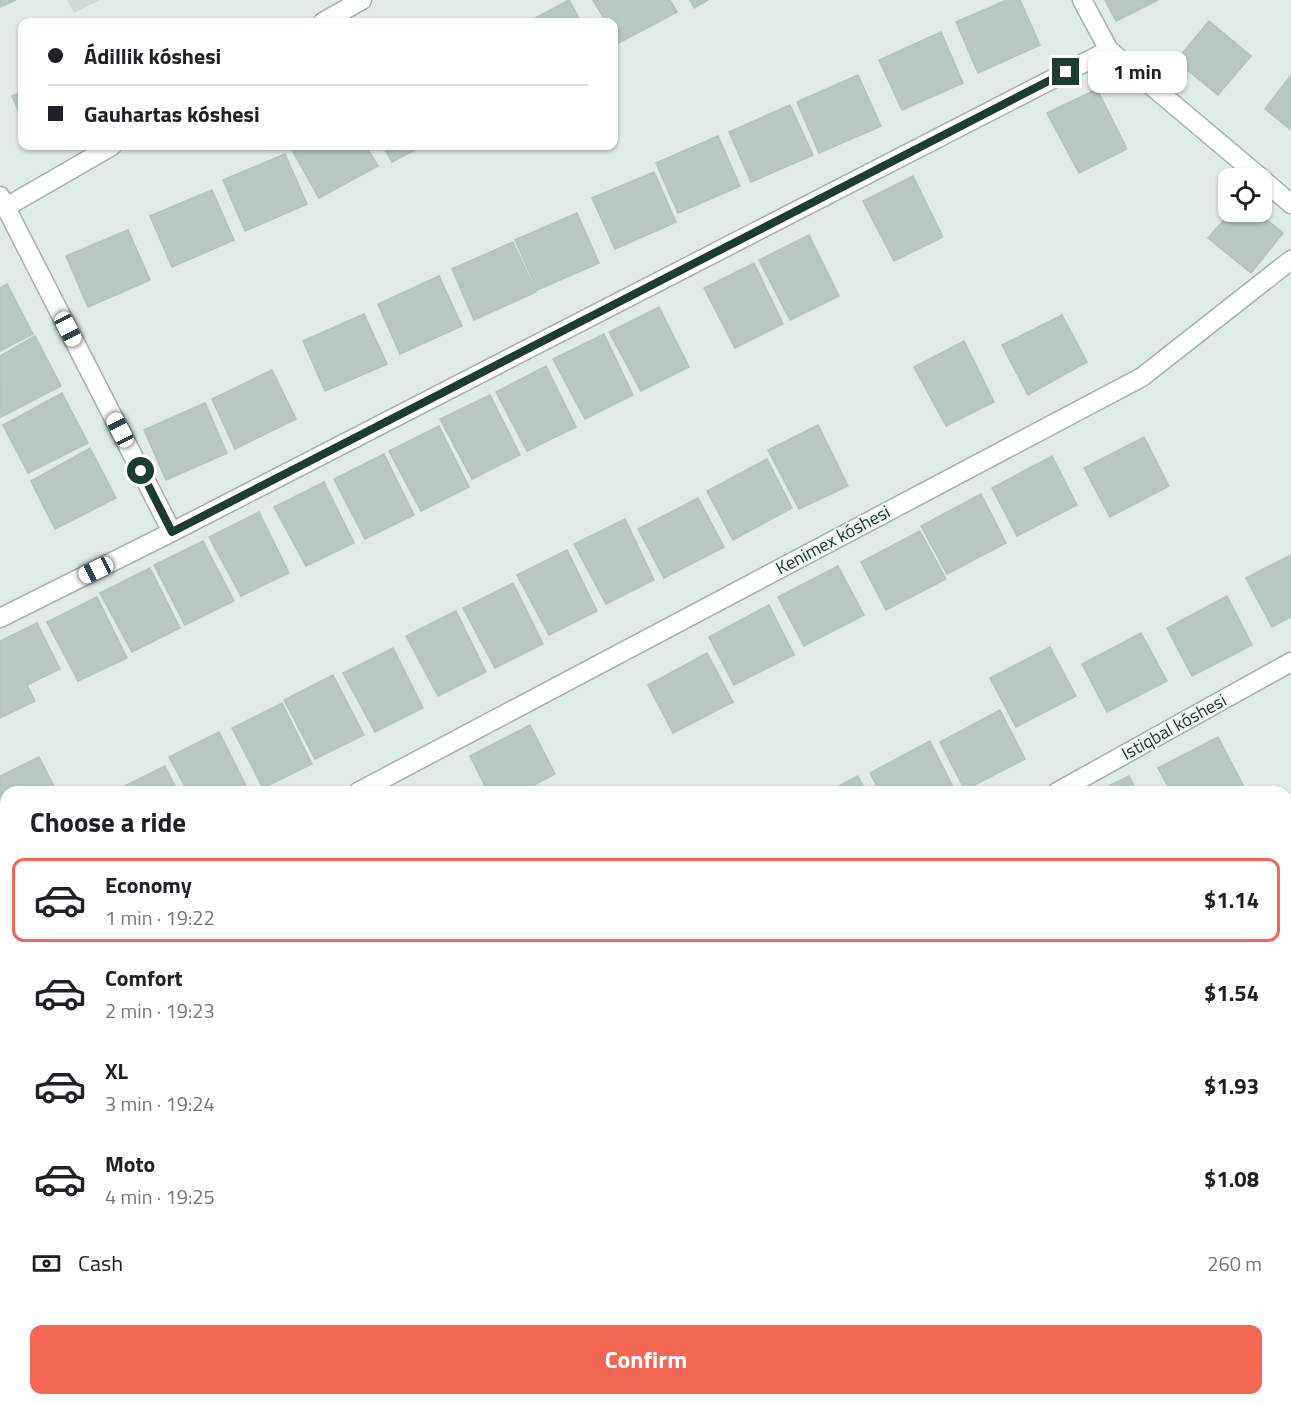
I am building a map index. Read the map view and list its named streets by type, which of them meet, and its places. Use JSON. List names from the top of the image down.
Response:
{
  "streets": {
    "street": ["Kenimex kóshesi", "Istiqbal kóshesi"]
  },
  "page": {
    "banner": ["Ádillik kóshesi", "Gauhartas kóshesi"],
    "bubble": "1 min",
    "heading": "Choose a ride",
    "list": [
      {
        "name": "Economy",
        "note": "1 min · 19:22",
        "value": "$1.14"
      },
      {
        "name": "Comfort",
        "note": "2 min · 19:23",
        "value": "$1.54"
      },
      {
        "name": "XL",
        "note": "3 min · 19:24",
        "value": "$1.93"
      },
      {
        "name": "Moto",
        "note": "4 min · 19:25",
        "value": "$1.08"
      }
    ],
    "pay": ["Cash", "260 m"],
    "buttons": "Confirm"
  }
}
